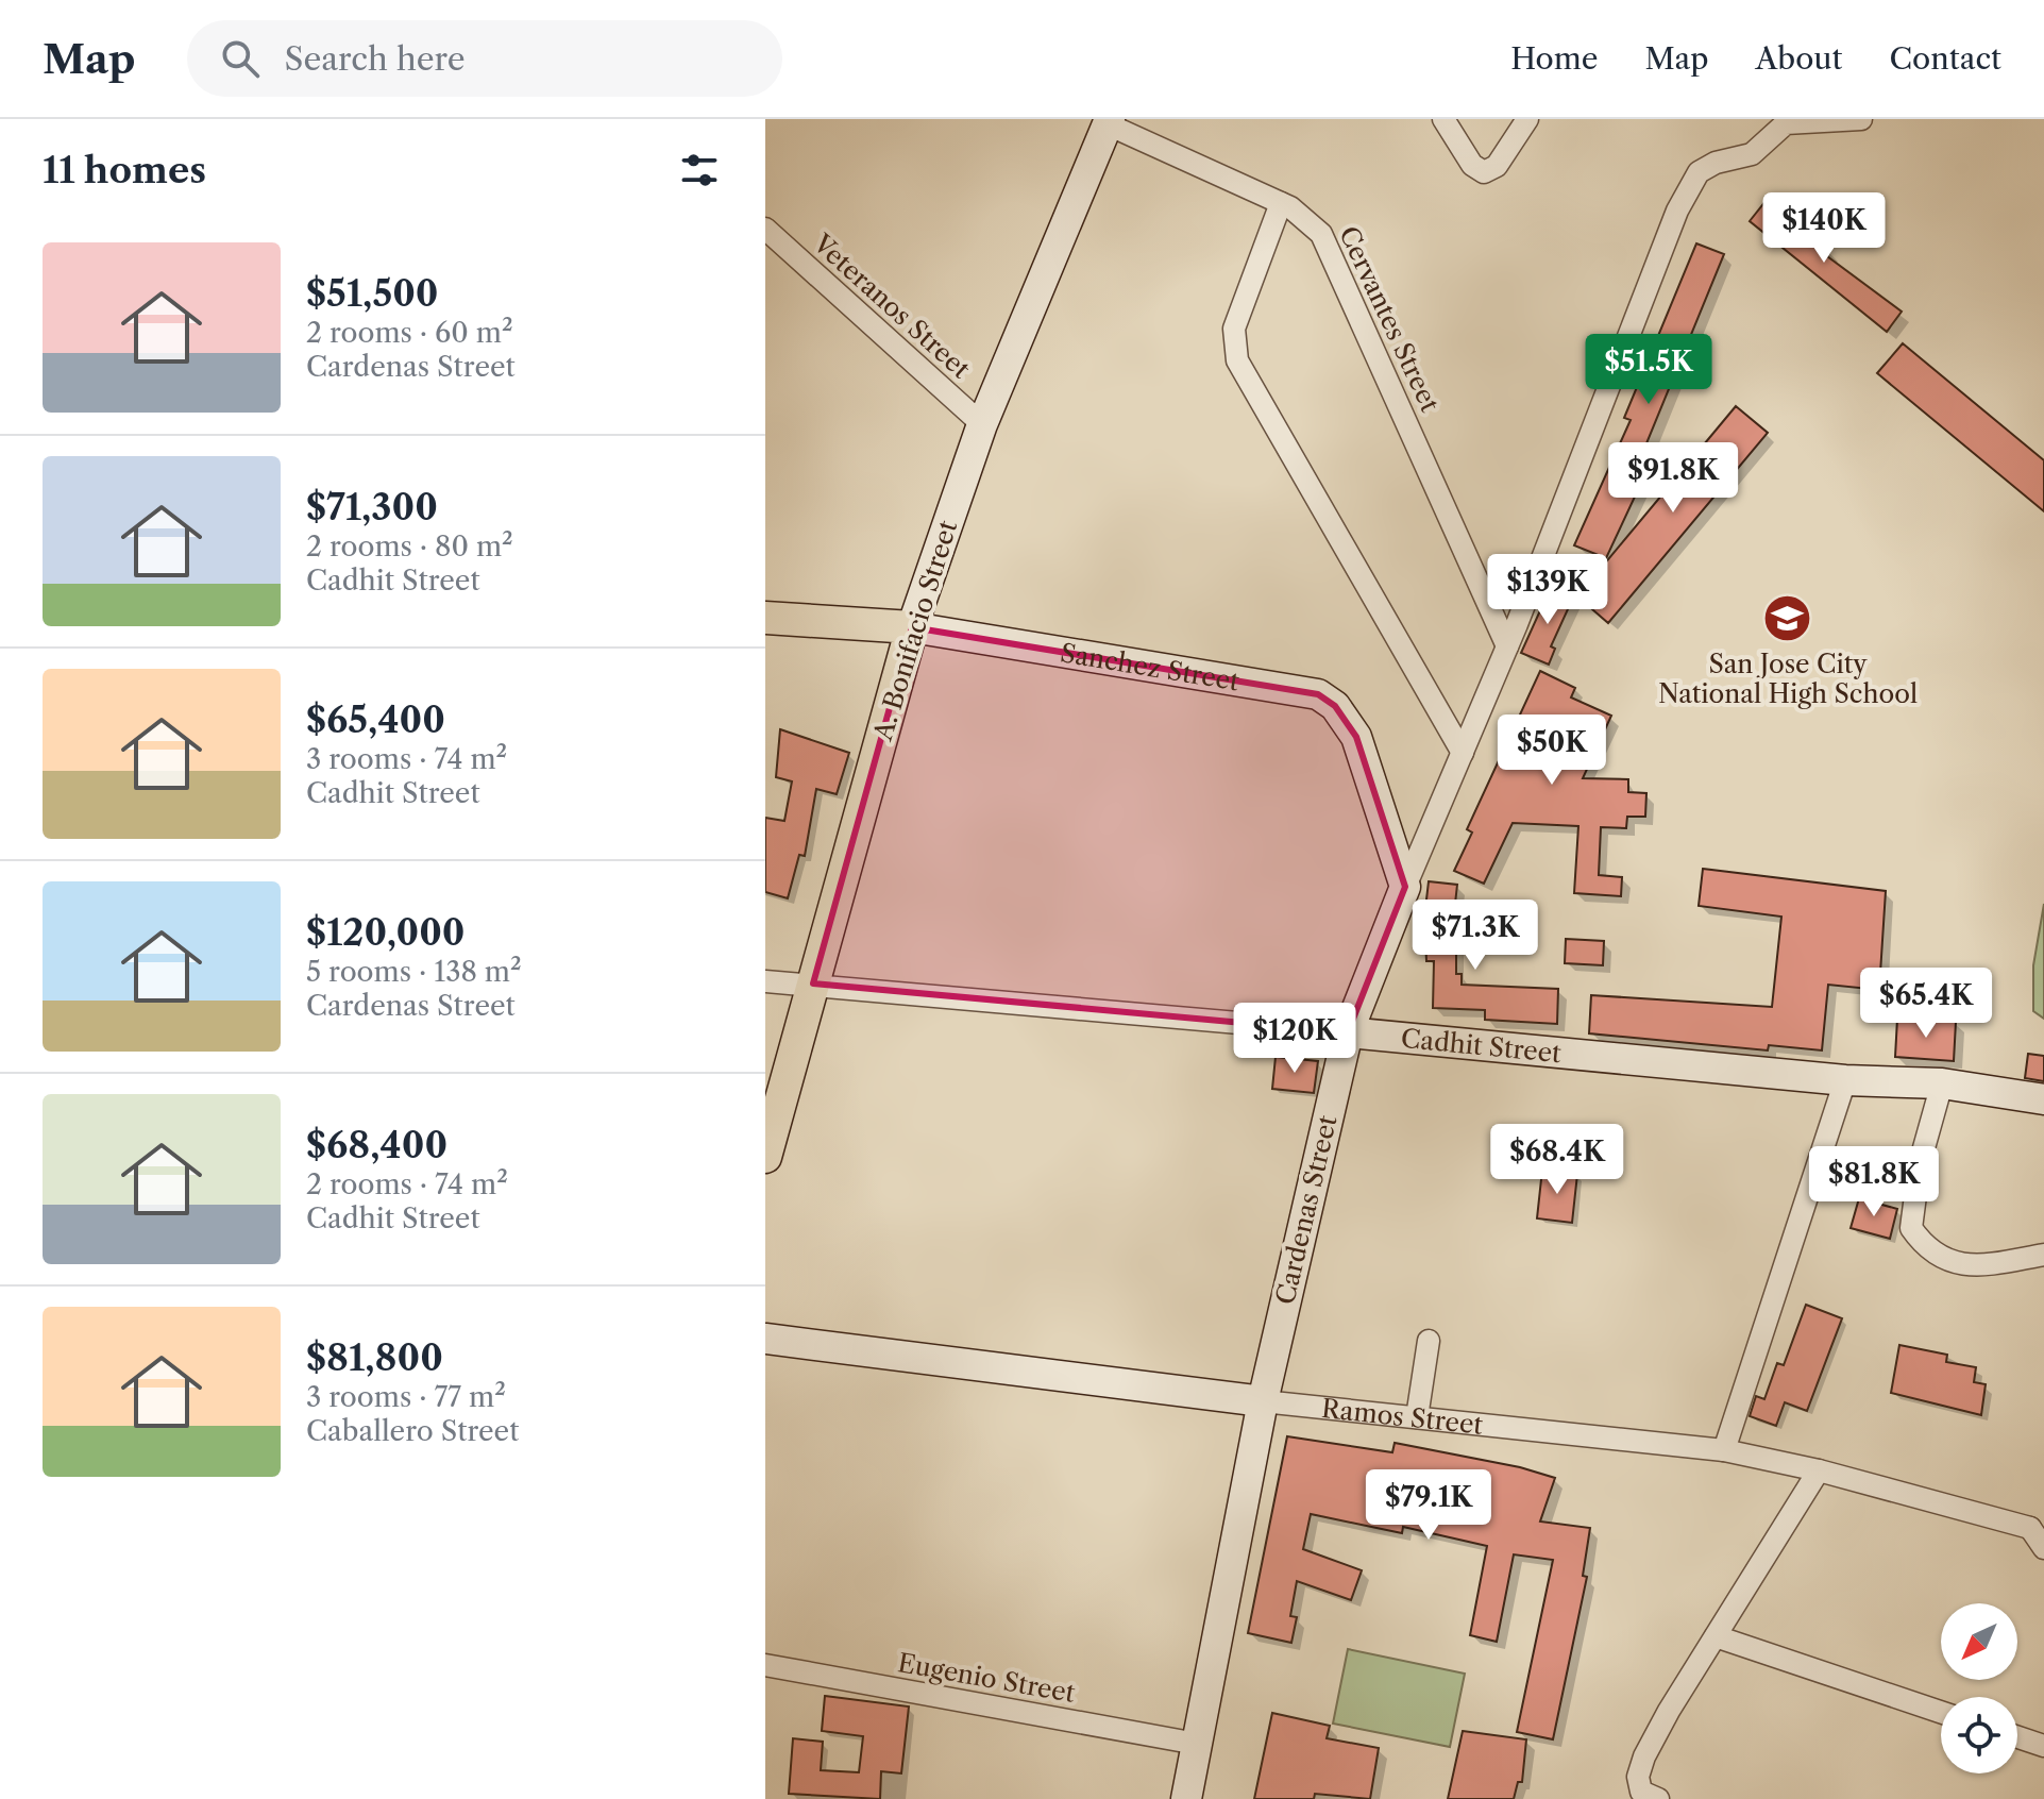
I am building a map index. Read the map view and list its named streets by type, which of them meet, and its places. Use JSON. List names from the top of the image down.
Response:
{
  "streets": {
    "main road": ["A. Bonifacio Street", "Sanchez Street"],
    "street": [
      "Veteranos Street",
      "Cervantes Street",
      "Cadhit Street",
      "Cardenas Street",
      "Ramos Street",
      "Eugenio Street"
    ]
  },
  "crossings": [
    ["Veteranos Street", "A. Bonifacio Street"],
    ["Cervantes Street", "A. Bonifacio Street"],
    ["Cervantes Street", "Cardenas Street"],
    ["A. Bonifacio Street", "Sanchez Street"],
    ["A. Bonifacio Street", "Cadhit Street"],
    ["Sanchez Street", "Cardenas Street"],
    ["Cadhit Street", "Cardenas Street"],
    ["Cardenas Street", "Ramos Street"],
    ["Cardenas Street", "Eugenio Street"]
  ],
  "places": {
    "school or university": ["San Jose City National High School"]
  },
  "north": "bottom left",
  "page": {
    "header": "Map",
    "search": "Search here",
    "nav": [
      "Home",
      "Map",
      "About",
      "Contact"
    ],
    "heading": "11 homes",
    "price": [
      "$140K",
      "$51.5K",
      "$91.8K",
      "$139K",
      "$50K",
      "$71.3K",
      "$65.4K",
      "$120K",
      "$68.4K",
      "$81.8K",
      "$79.1K"
    ],
    "list": [
      {
        "name": "$51,500",
        "note": "2 rooms · 60 m² · Cardenas Street"
      },
      {
        "name": "$71,300",
        "note": "2 rooms · 80 m² · Cadhit Street"
      },
      {
        "name": "$65,400",
        "note": "3 rooms · 74 m² · Cadhit Street"
      },
      {
        "name": "$120,000",
        "note": "5 rooms · 138 m² · Cardenas Street"
      },
      {
        "name": "$68,400",
        "note": "2 rooms · 74 m² · Cadhit Street"
      },
      {
        "name": "$81,800",
        "note": "3 rooms · 77 m² · Caballero Street"
      }
    ]
  }
}
